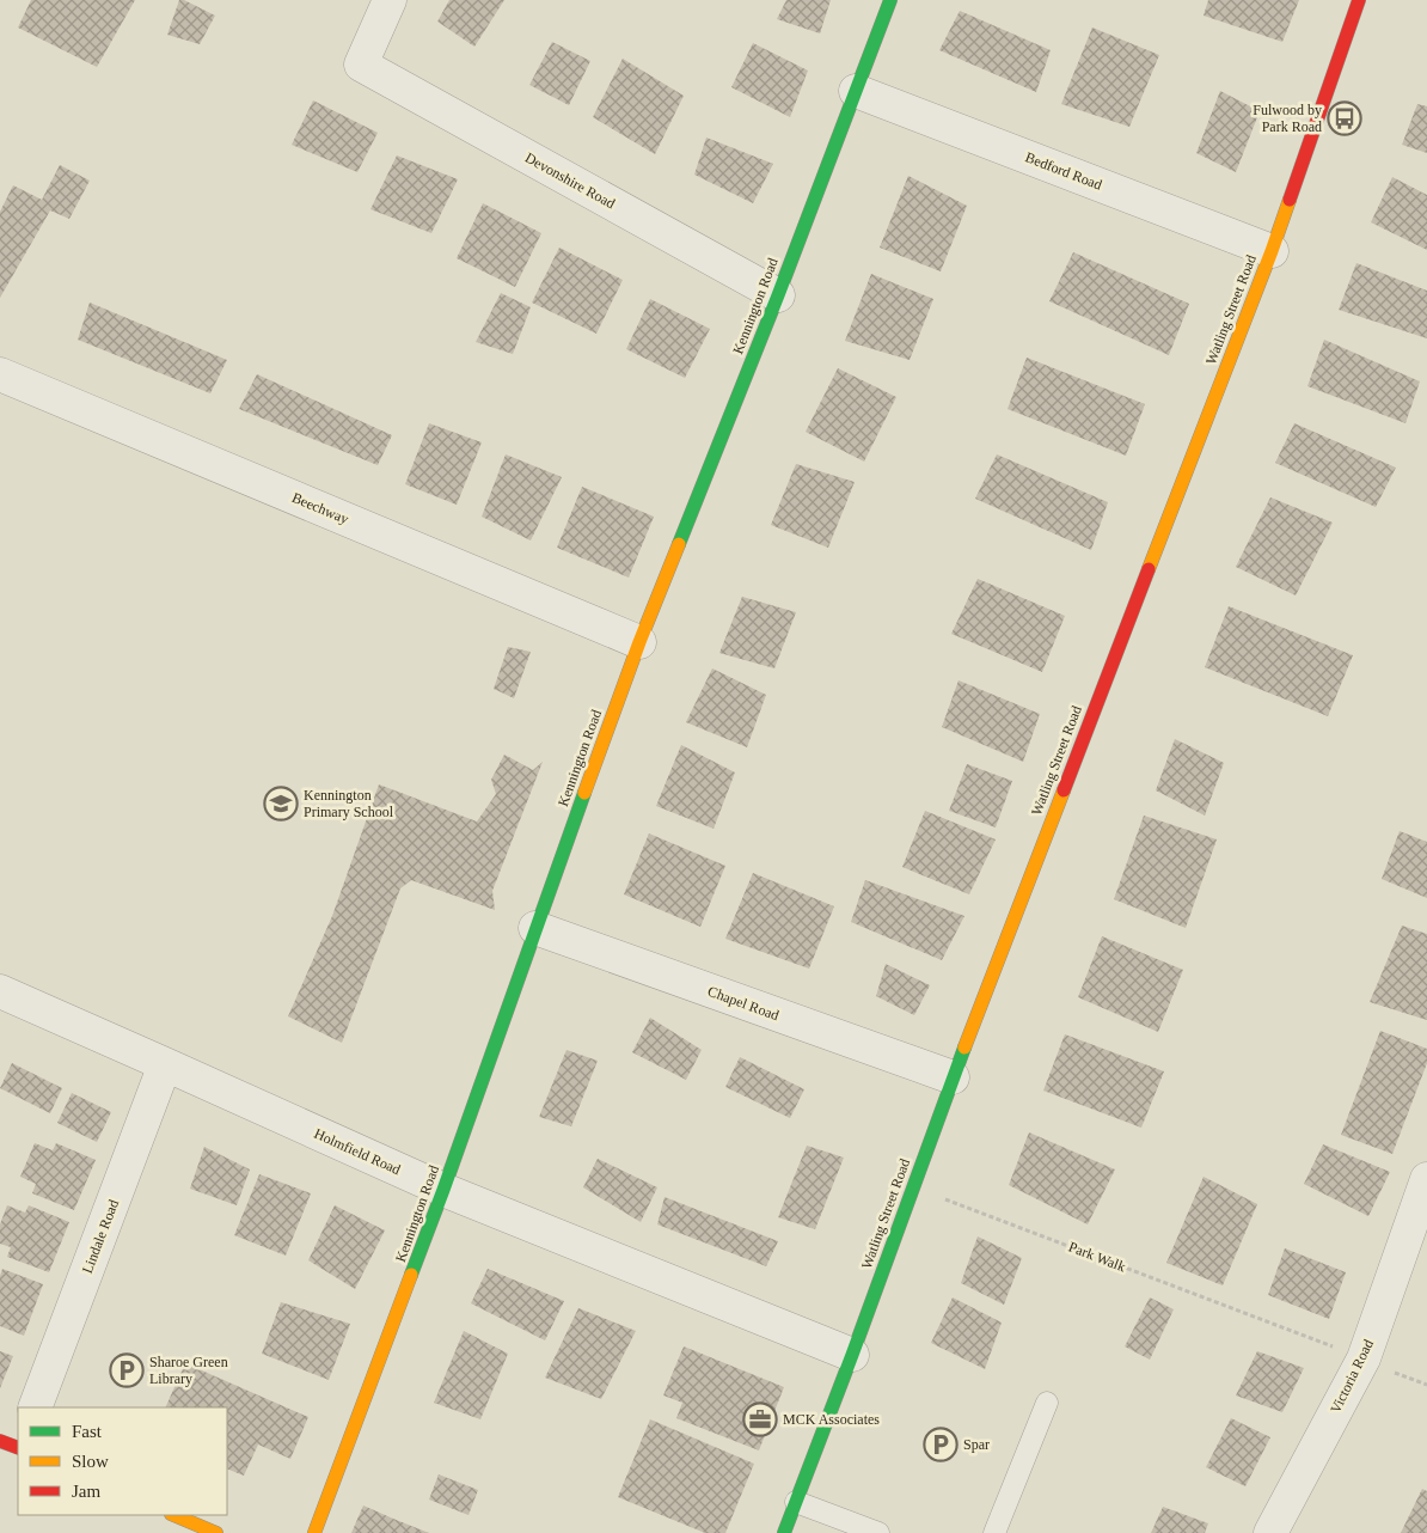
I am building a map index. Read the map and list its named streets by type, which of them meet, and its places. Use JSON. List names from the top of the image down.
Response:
{
  "streets": {
    "street": [
      "Bedford Road",
      "Devonshire Road",
      "Kennington Road",
      "Watling Street Road",
      "Beechway",
      "Chapel Road",
      "Holmfield Road",
      "Lindale Road",
      "Victoria Road"
    ],
    "path": ["Park Walk"]
  },
  "crossings": [
    ["Bedford Road", "Kennington Road"],
    ["Bedford Road", "Watling Street Road"],
    ["Devonshire Road", "Kennington Road"],
    ["Kennington Road", "Beechway"],
    ["Kennington Road", "Chapel Road"],
    ["Kennington Road", "Holmfield Road"],
    ["Watling Street Road", "Chapel Road"],
    ["Watling Street Road", "Holmfield Road"],
    ["Holmfield Road", "Lindale Road"],
    ["Park Walk", "Victoria Road"]
  ],
  "places": {
    "bus stop": ["Fulwood by Park Road"],
    "school or university": ["Kennington Primary School"],
    "parking": ["Sharoe Green Library", "Spar"],
    "office": ["MCK Associates"]
  },
  "legend": ["Fast", "Slow", "Jam"]
}
